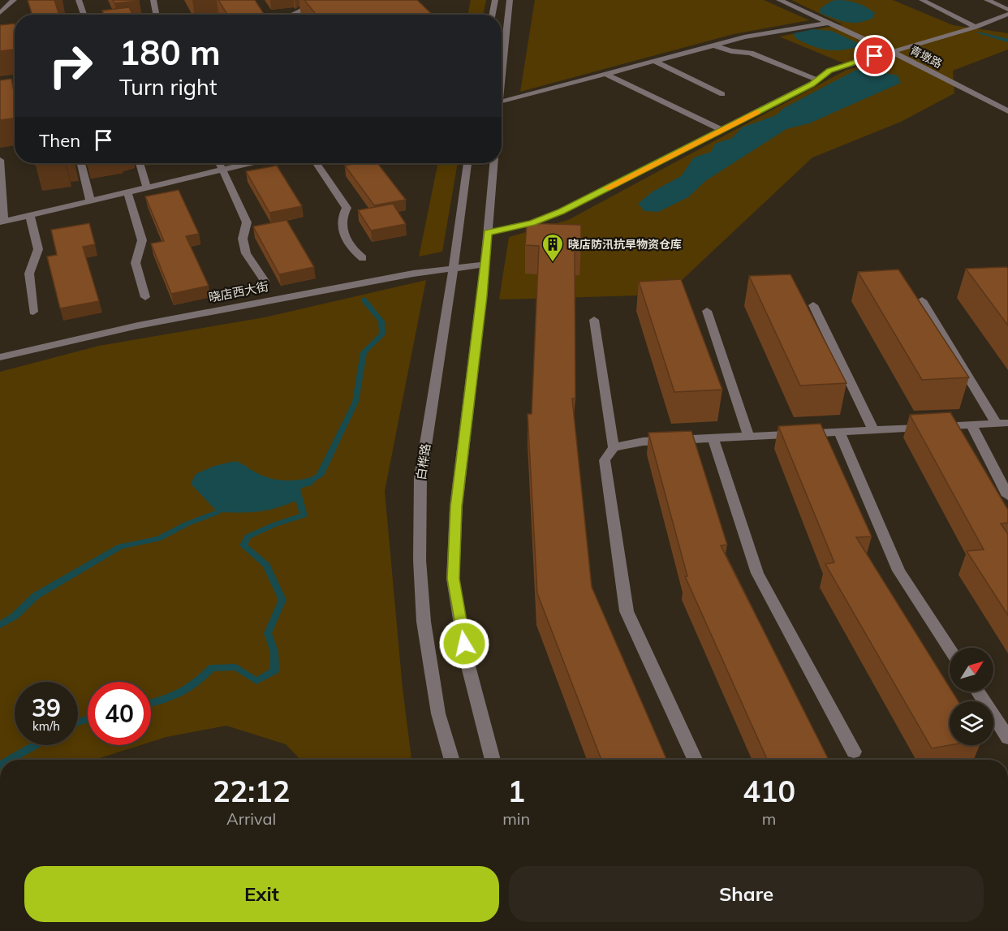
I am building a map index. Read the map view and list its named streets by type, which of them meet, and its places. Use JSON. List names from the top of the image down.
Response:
{
  "streets": {
    "street": ["青墩路", "晓店西大街", "白桦路"]
  },
  "crossings": [
    ["晓店西大街", "白桦路"]
  ],
  "places": {
    "building": ["晓店防汛抗旱物资仓库"]
  },
  "north": "top right",
  "page": {
    "turn": ["180 m", "Turn right"],
    "then": "Then",
    "speed": "39 km/h",
    "limit": "40",
    "eta": [
      "22:12",
      "Arrival",
      "1",
      "min",
      "410",
      "m"
    ],
    "buttons": ["Exit", "Share"]
  }
}
